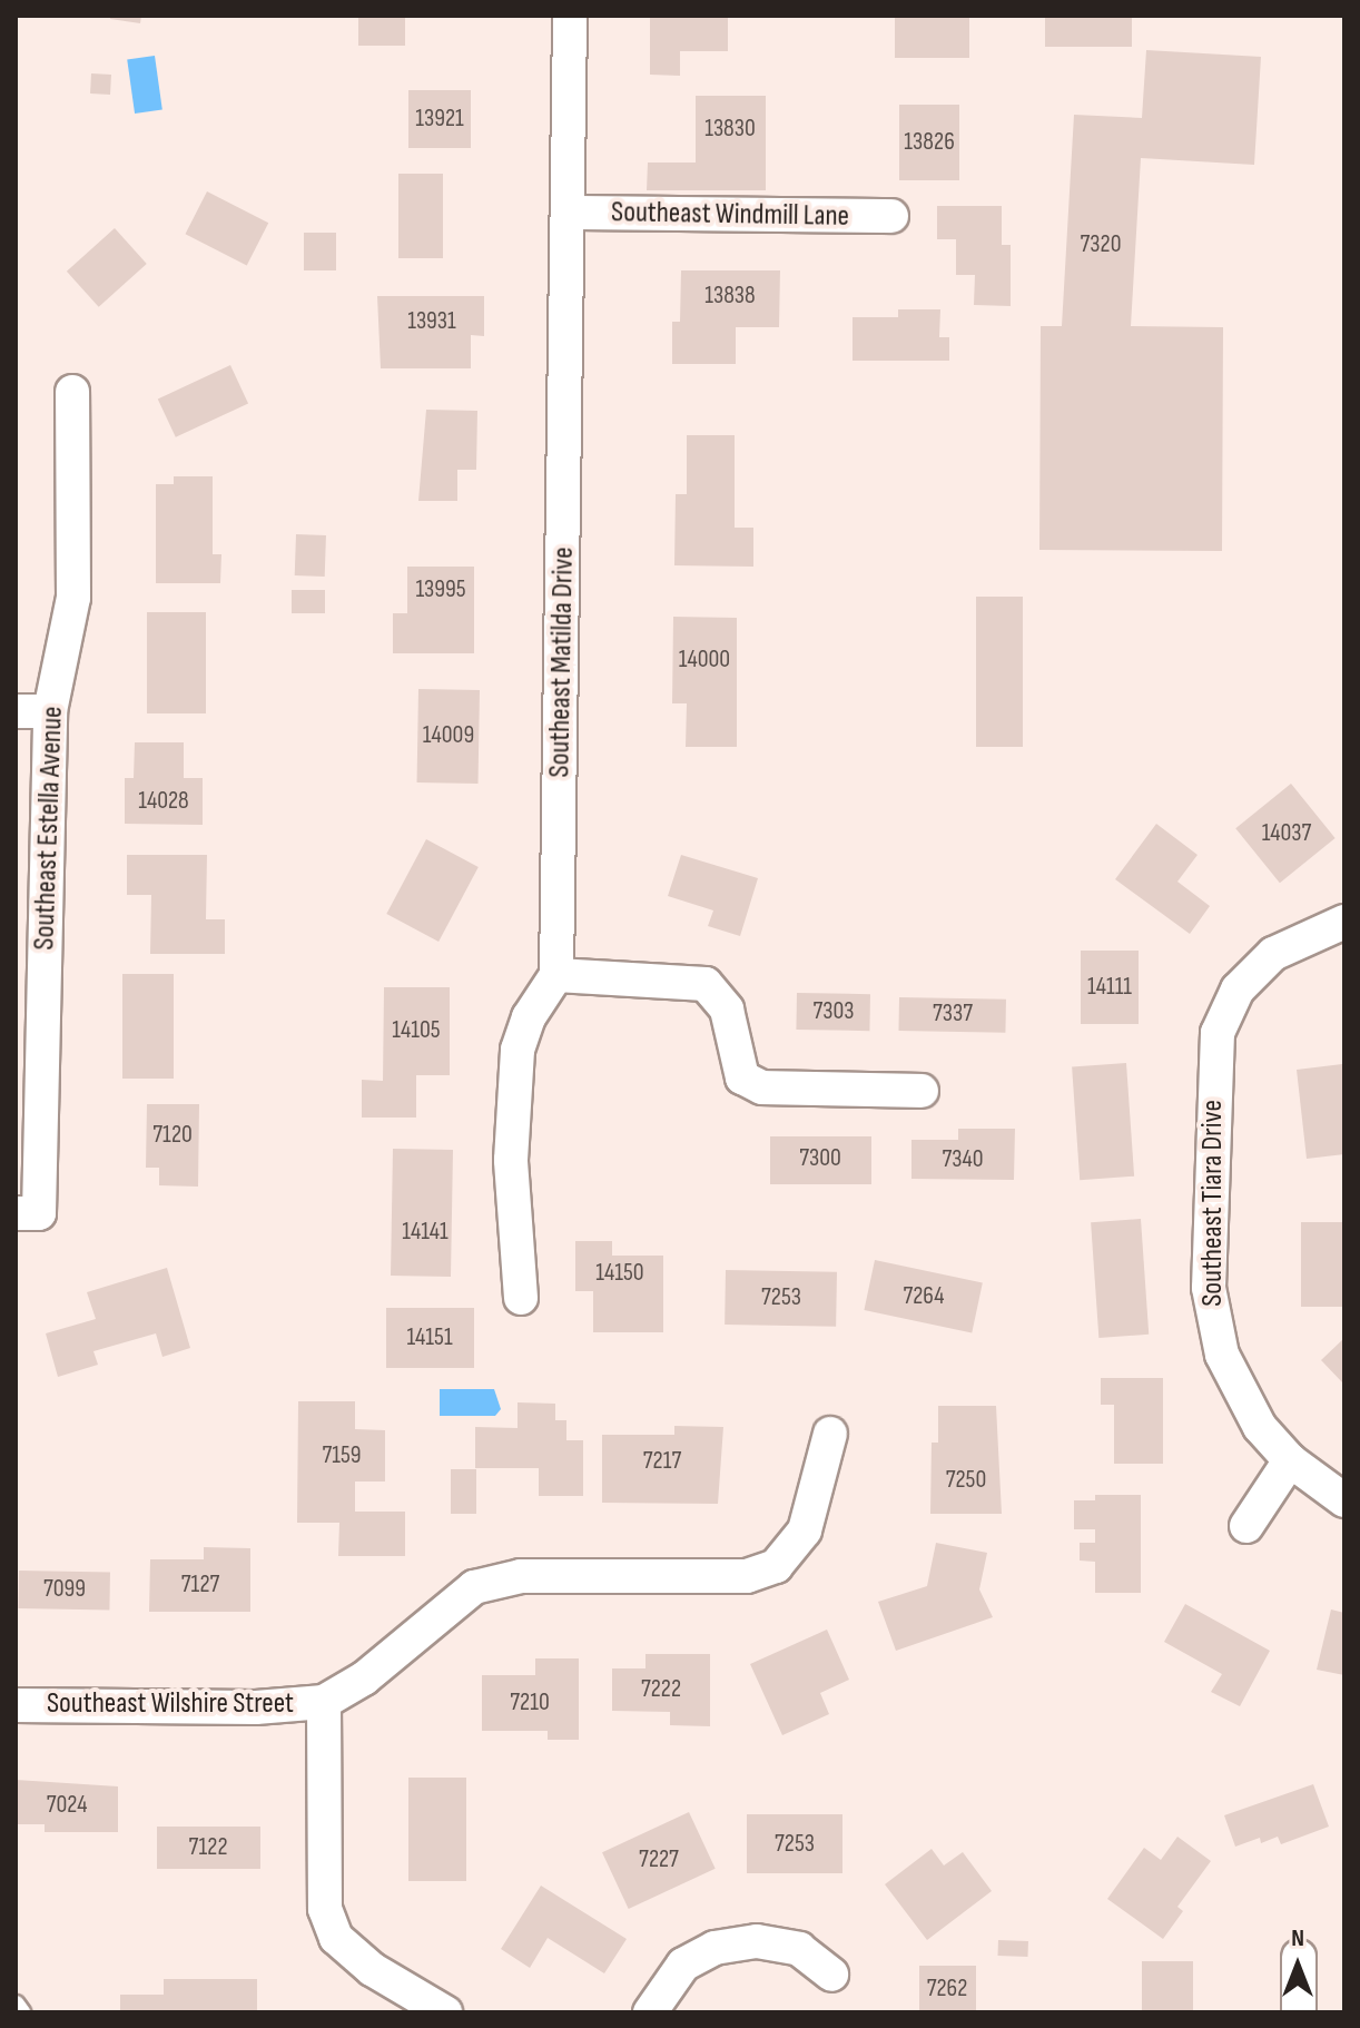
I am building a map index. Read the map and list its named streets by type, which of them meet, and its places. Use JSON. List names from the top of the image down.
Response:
{
  "streets": {
    "street": [
      "Southeast Windmill Lane",
      "Southeast Matilda Drive",
      "Southeast Estella Avenue",
      "Southeast Tiara Drive",
      "Southeast Wilshire Street"
    ]
  },
  "crossings": [
    ["Southeast Windmill Lane", "Southeast Matilda Drive"]
  ],
  "house_numbers": [
    "13921",
    "13830",
    "13826",
    "7320",
    "13838",
    "13931",
    "13995",
    "14000",
    "14009",
    "14028",
    "14037",
    "14111",
    "7303",
    "7337",
    "14105",
    "7120",
    "7300",
    "7340",
    "14141",
    "14150",
    "7264",
    "7253",
    "14151",
    "7159",
    "7217",
    "7250",
    "7127",
    "7099",
    "7222",
    "7210",
    "7024",
    "7253",
    "7122",
    "7227",
    "7262"
  ],
  "north": "top"
}
